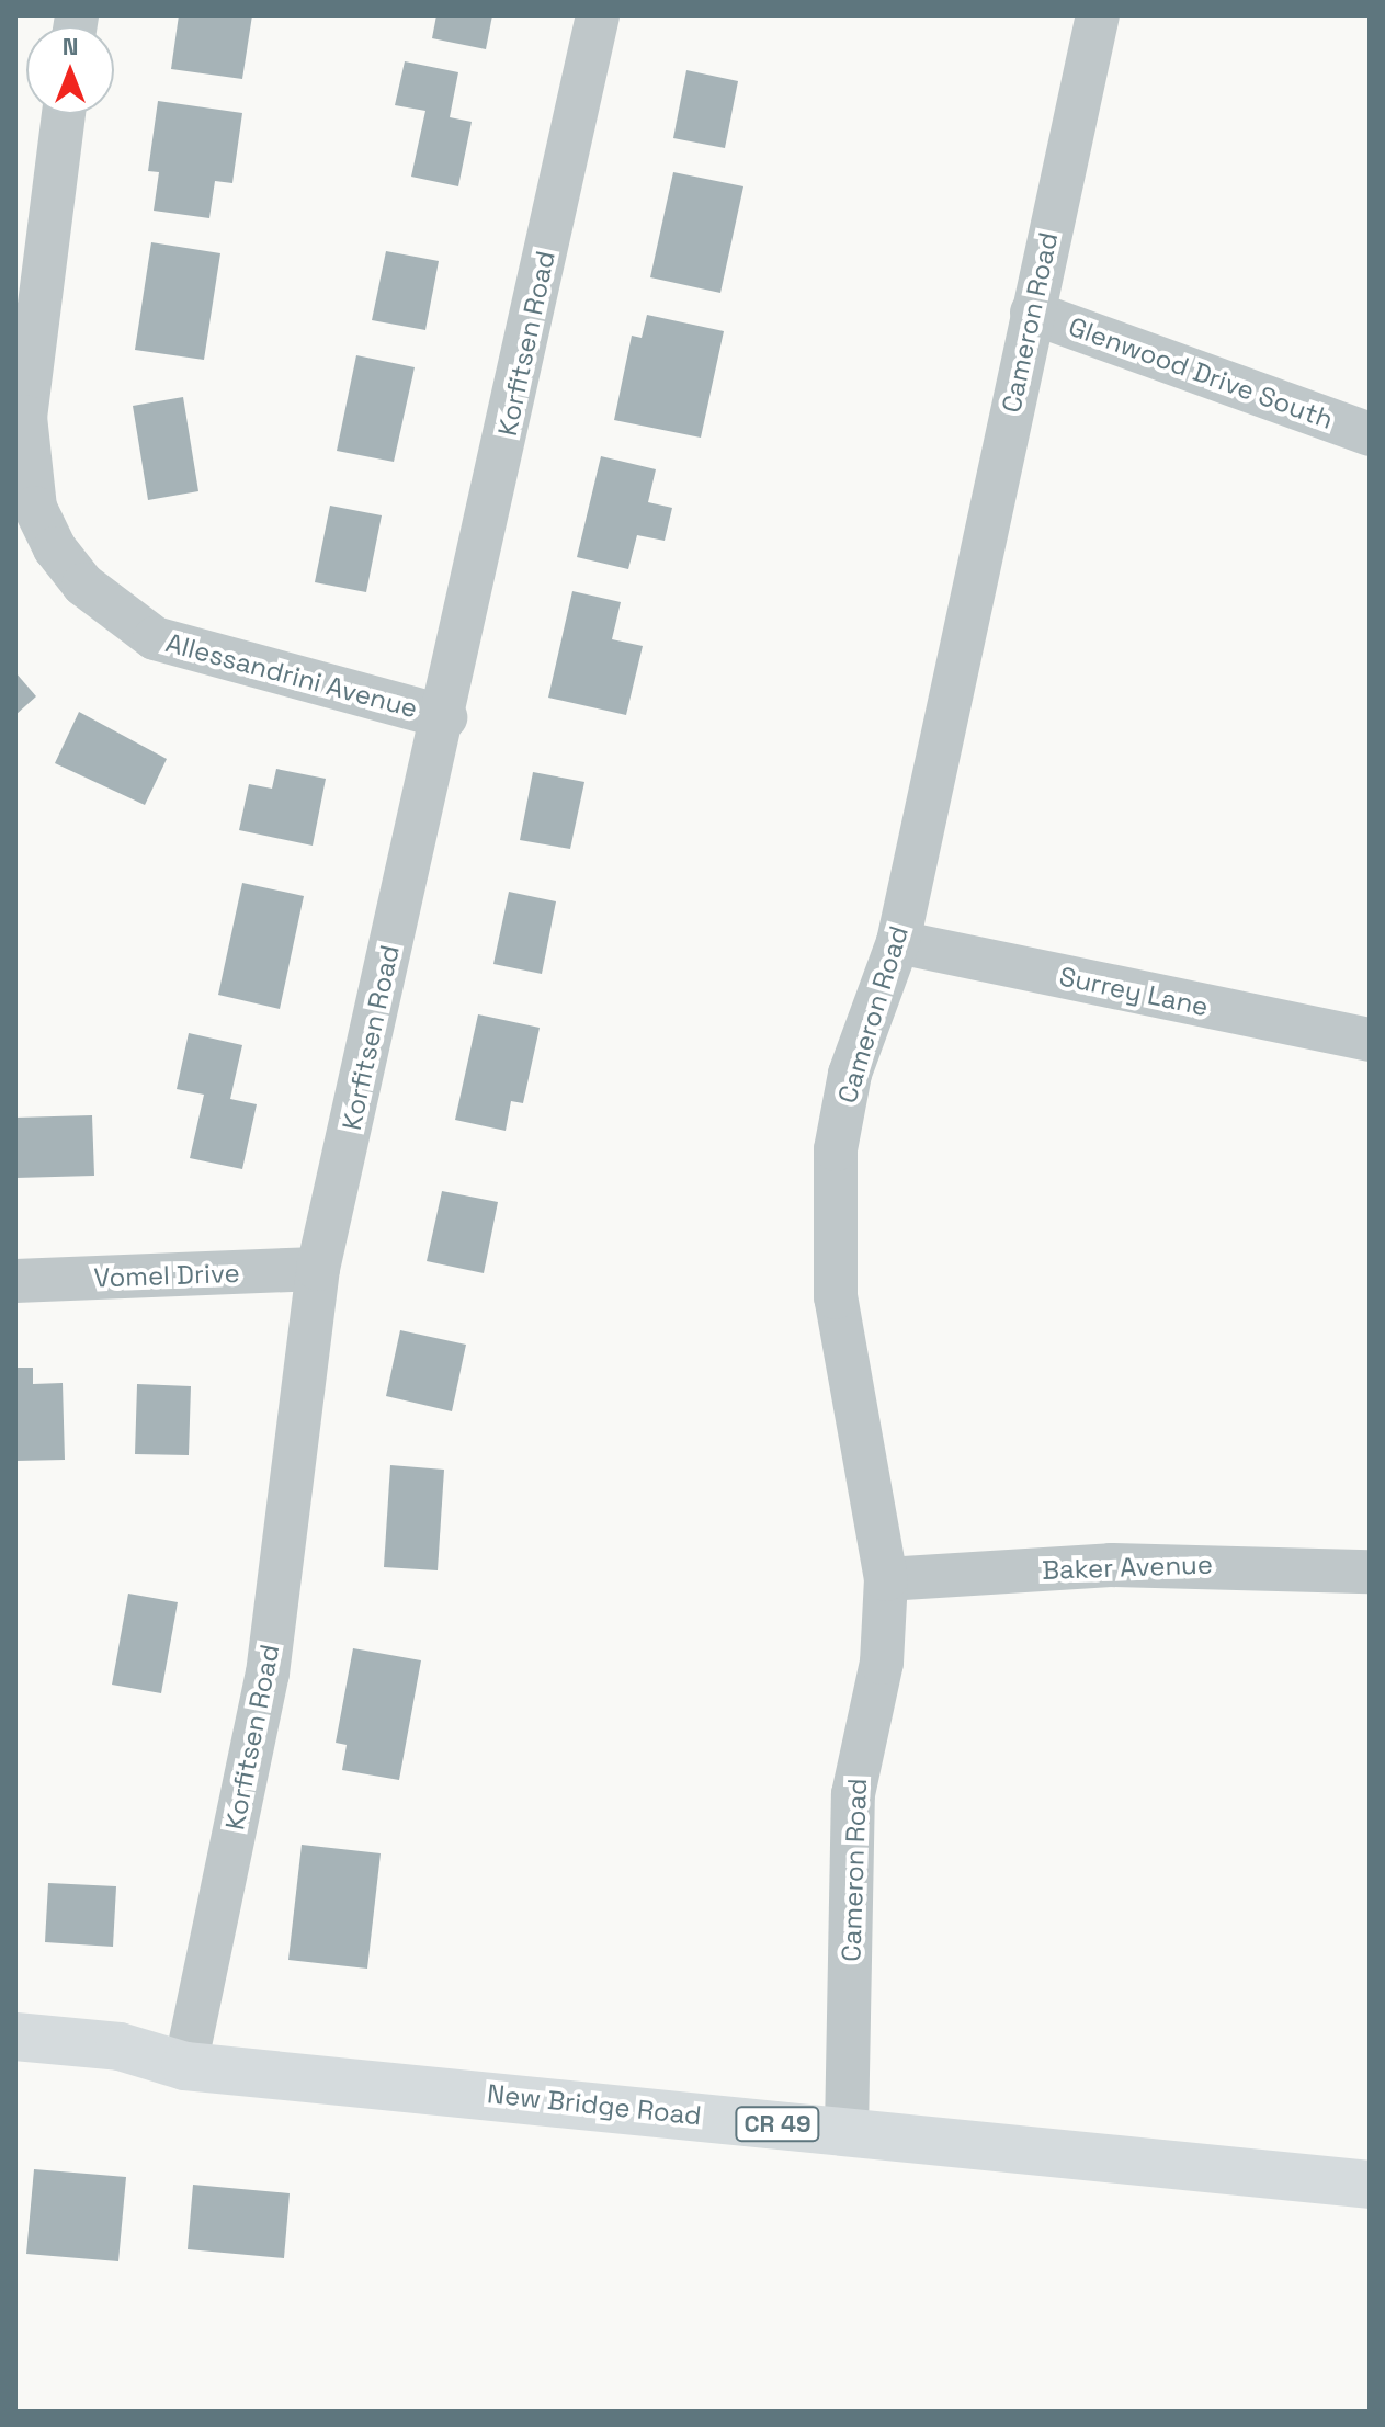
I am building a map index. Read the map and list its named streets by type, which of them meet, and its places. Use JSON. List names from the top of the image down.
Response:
{
  "streets": {
    "main road": ["New Bridge Road", "CR 49"],
    "street": [
      "Cameron Road",
      "Korfitsen Road",
      "Glenwood Drive South",
      "Allessandrini Avenue",
      "Surrey Lane",
      "Vomel Drive",
      "Baker Avenue"
    ]
  },
  "crossings": [
    ["Cameron Road", "Glenwood Drive South"],
    ["Cameron Road", "Surrey Lane"],
    ["Cameron Road", "Baker Avenue"],
    ["Cameron Road", "New Bridge Road"],
    ["Korfitsen Road", "Allessandrini Avenue"],
    ["Korfitsen Road", "Vomel Drive"],
    ["Korfitsen Road", "New Bridge Road"]
  ],
  "north": "top"
}
